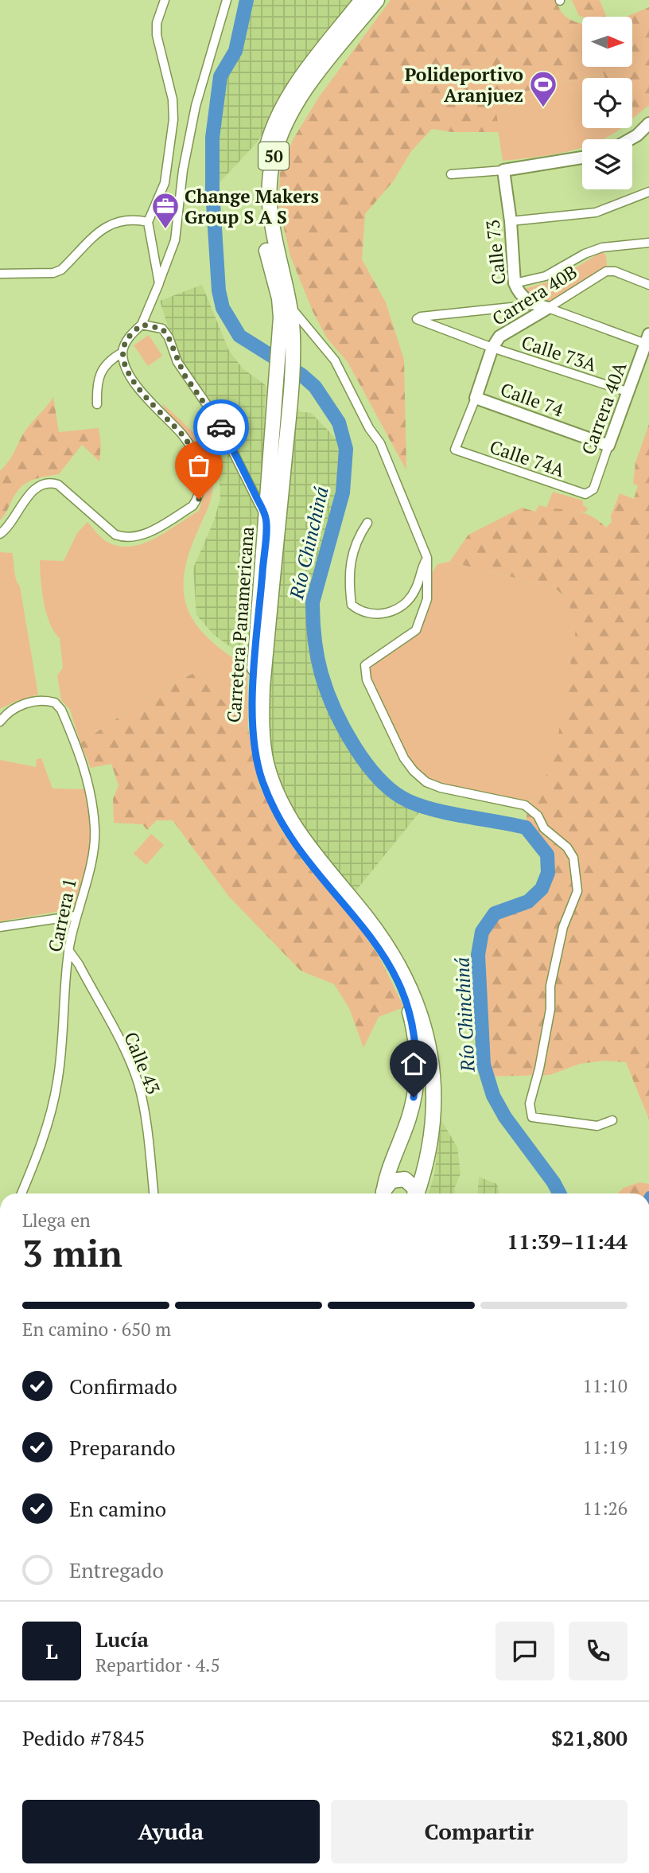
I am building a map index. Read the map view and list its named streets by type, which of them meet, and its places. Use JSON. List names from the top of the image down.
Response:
{
  "streets": {
    "highway": ["50", "Carretera Panamericana"],
    "street": [
      "Calle 73",
      "Carrera 40B",
      "Calle 73A",
      "Calle 74",
      "Carrera 40A",
      "Calle 74A",
      "Carrera 1",
      "Calle 43"
    ]
  },
  "crossings": [
    ["Calle 73", "Calle 73A"],
    ["Carrera 40B", "Calle 73A"],
    ["Carrera 40B", "Calle 74"],
    ["Carrera 40B", "Calle 74A"],
    ["Calle 73A", "Carrera 40A"],
    ["Calle 74", "Carrera 40A"],
    ["Carrera 40A", "Calle 74A"],
    ["Carrera 1", "Calle 43"]
  ],
  "water": ["Río Chinchiná"],
  "places": {
    "sports": ["Polideportivo Aranjuez"],
    "office": ["Change Makers Group S A S"]
  },
  "north": "right",
  "page": {
    "heading": ["3 min", "Llega en", "11:39–11:44"],
    "panel": [
      "Lucía",
      "Repartidor · 4.5",
      "Pedido #7845",
      "$21,800"
    ],
    "bar": "En camino · 650 m",
    "list": [
      ["Confirmado", "11:10"],
      ["Preparando", "11:19"],
      ["En camino", "11:26"],
      "Entregado"
    ],
    "round": "L",
    "buttons": ["Ayuda", "Compartir"]
  }
}
